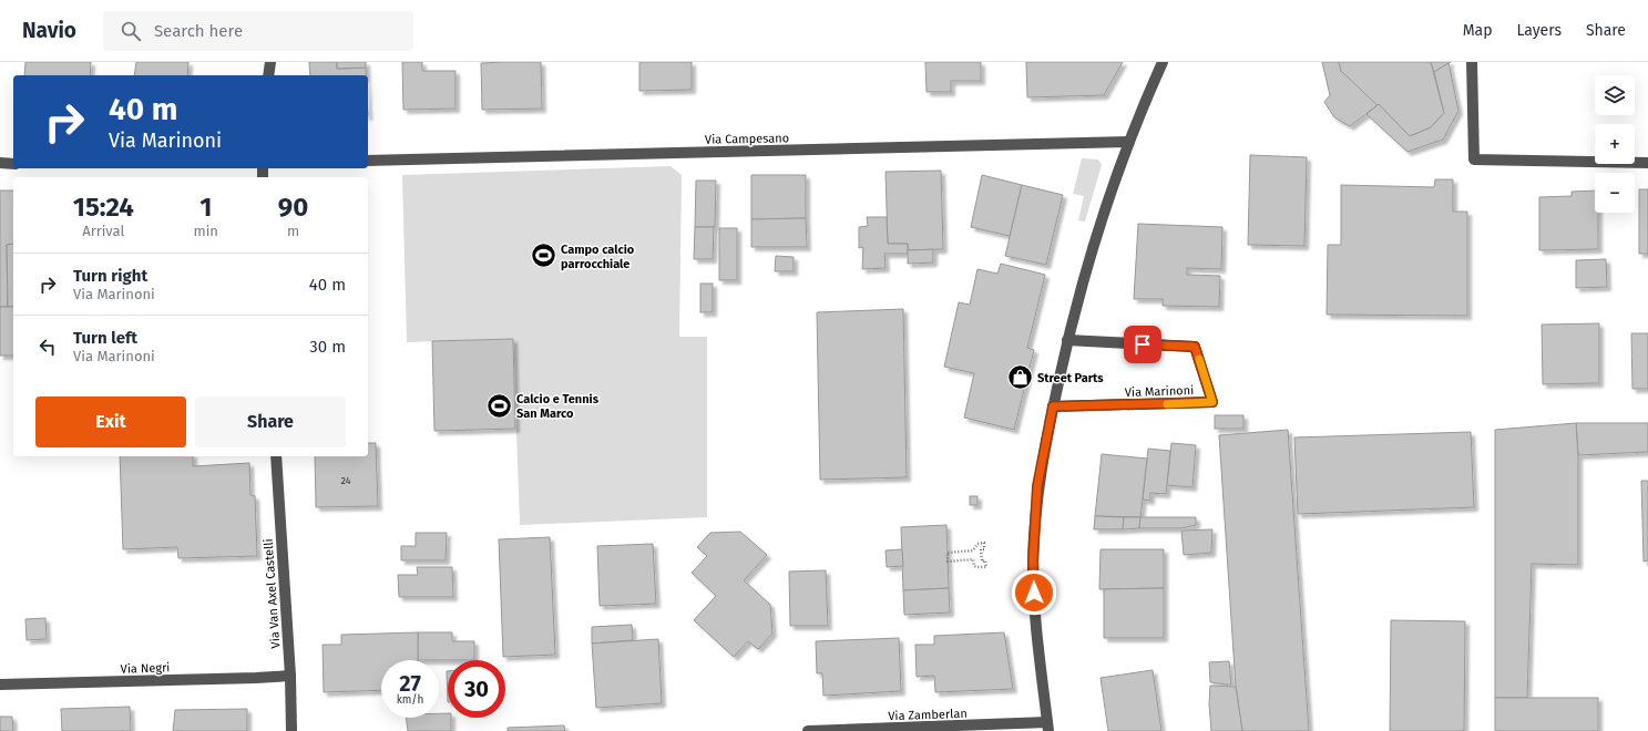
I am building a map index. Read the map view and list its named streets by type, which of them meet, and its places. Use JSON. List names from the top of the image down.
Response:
{
  "streets": {
    "street": [
      "Via Campesano",
      "Via Marinoni",
      "Via Van Axel Castelli",
      "Via Negri",
      "Via Zamberlan"
    ]
  },
  "crossings": [
    ["Via Van Axel Castelli", "Via Negri"]
  ],
  "places": {
    "sports": ["Campo calcio parrocchiale", "Calcio e Tennis San Marco"],
    "shop": ["Street Parts"]
  },
  "house_numbers": ["24"],
  "page": {
    "header": "Navio",
    "search": "Search here",
    "nav": ["Map", "Layers", "Share"],
    "map_buttons": ["+", "−"],
    "turn": ["40 m", "Via Marinoni"],
    "eta": [
      "15:24",
      "Arrival",
      "1",
      "min",
      "90",
      "m"
    ],
    "list": [
      {
        "name": "Turn right",
        "note": "Via Marinoni",
        "value": "40 m"
      },
      {
        "name": "Turn left",
        "note": "Via Marinoni",
        "value": "30 m"
      }
    ],
    "buttons": ["Exit", "Share"],
    "speed": "27 km/h",
    "limit": "30"
  }
}
